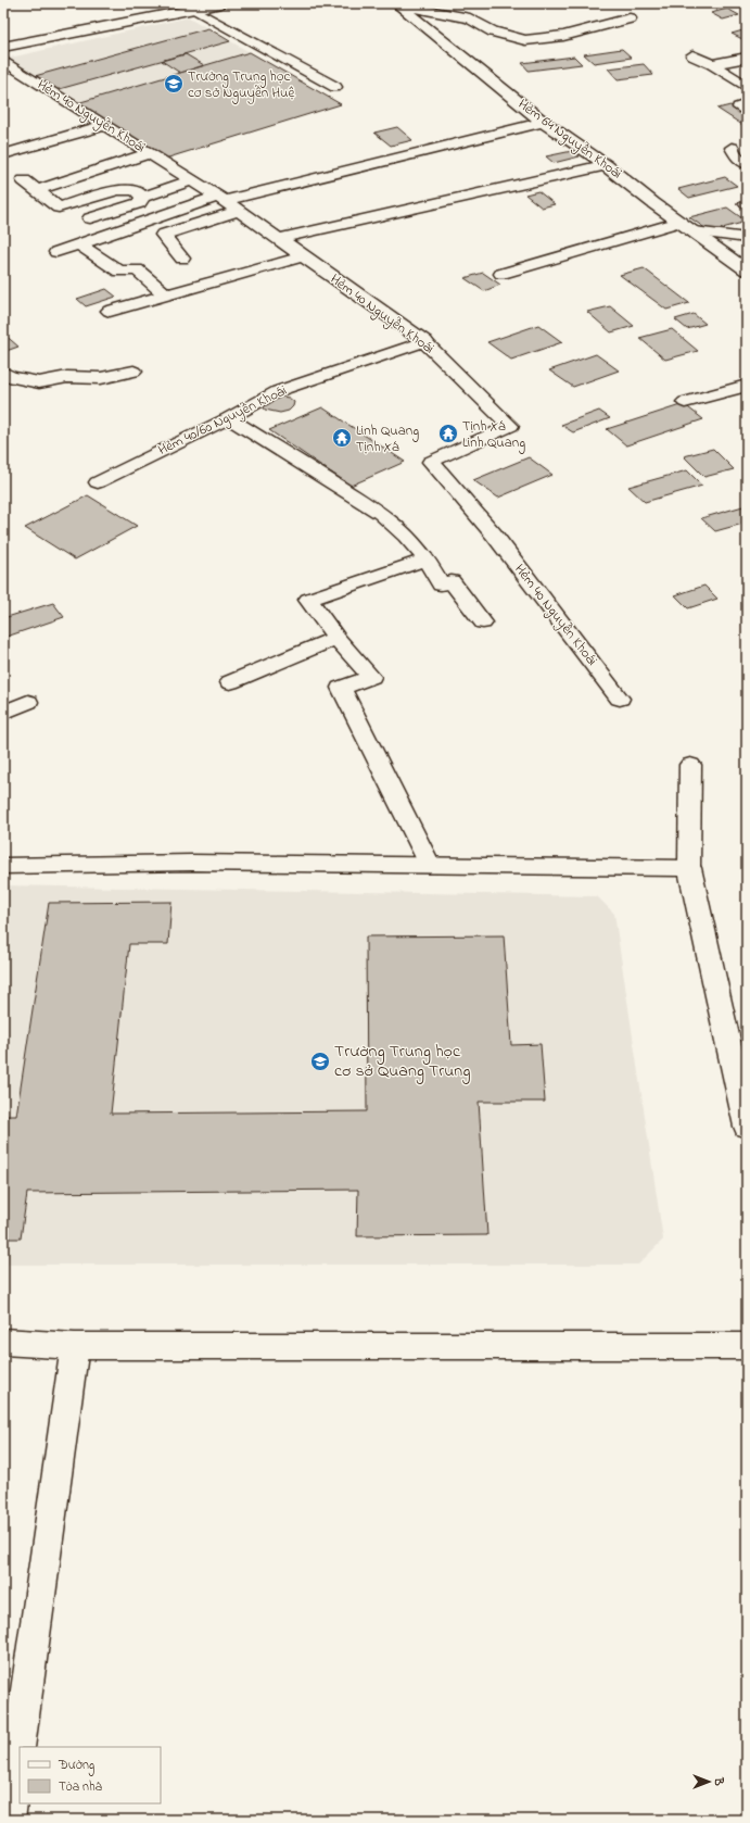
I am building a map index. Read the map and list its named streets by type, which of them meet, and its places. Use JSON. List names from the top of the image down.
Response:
{
  "streets": {
    "street": ["Hẻm 40 Nguyễn Khoái", "Hẻm 64 Nguyễn Khoái"],
    "lane": ["Hẻm 40/60 Nguyễn Khoái"]
  },
  "crossings": [
    ["Hẻm 40 Nguyễn Khoái", "Hẻm 40/60 Nguyễn Khoái"]
  ],
  "places": {
    "school or university": ["Trường Trung học cơ sở Nguyễn Huệ", "Trường Trung học cơ sở Quang Trung"],
    "temple": ["Tịnh Xá Linh Quang", "Linh Quang Tịnh Xá"]
  },
  "legend": ["Đường", "Tòa nhà"],
  "north": "right"
}
